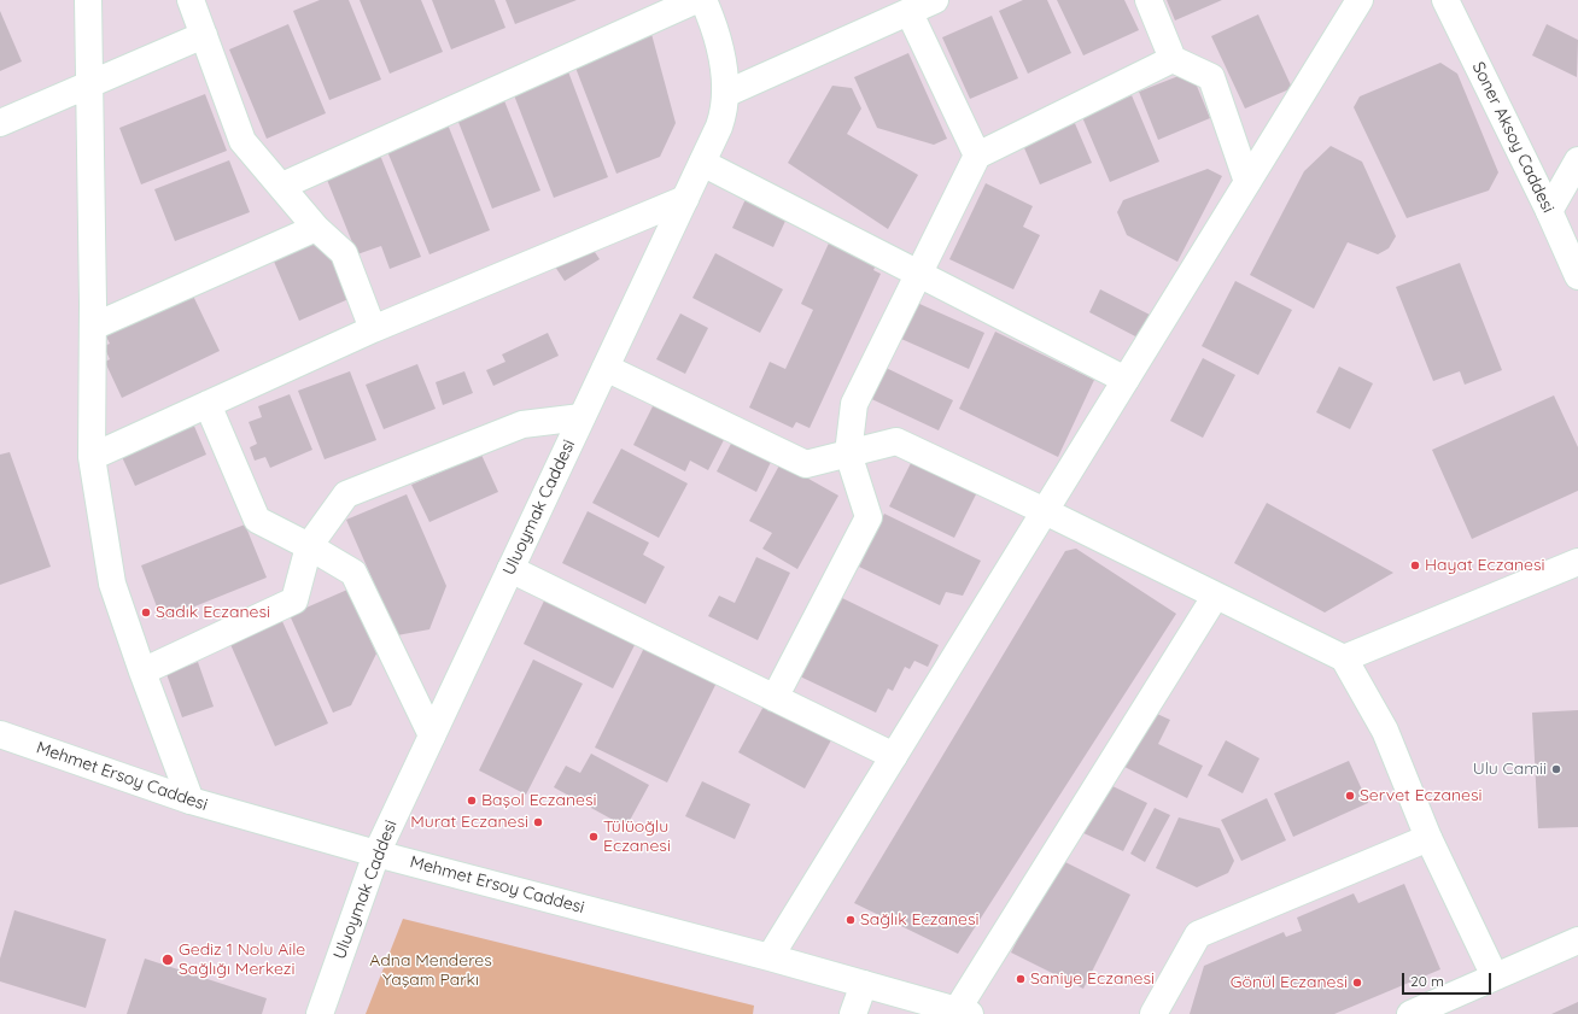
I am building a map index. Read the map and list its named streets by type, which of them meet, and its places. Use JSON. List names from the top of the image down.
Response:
{
  "streets": {
    "street": ["Soner Aksoy Caddesi", "Uluoymak Caddesi", "Mehmet Ersoy Caddesi"]
  },
  "crossings": [
    ["Uluoymak Caddesi", "Mehmet Ersoy Caddesi"]
  ],
  "parks": ["Adna Menderes Yaşam Parkı"],
  "places": [
    "Hayat Eczanesi",
    "Sadık Eczanesi",
    "Ulu Camii",
    "Servet Eczanesi",
    "Başol Eczanesi",
    "Murat Eczanesi",
    "Tülüoğlu Eczanesi",
    "Sağlık Eczanesi",
    "Gediz 1 Nolu Aile Sağlığı Merkezi",
    "Saniye Eczanesi",
    "Gönül Eczanesi"
  ],
  "scale_bar": "20 m"
}
